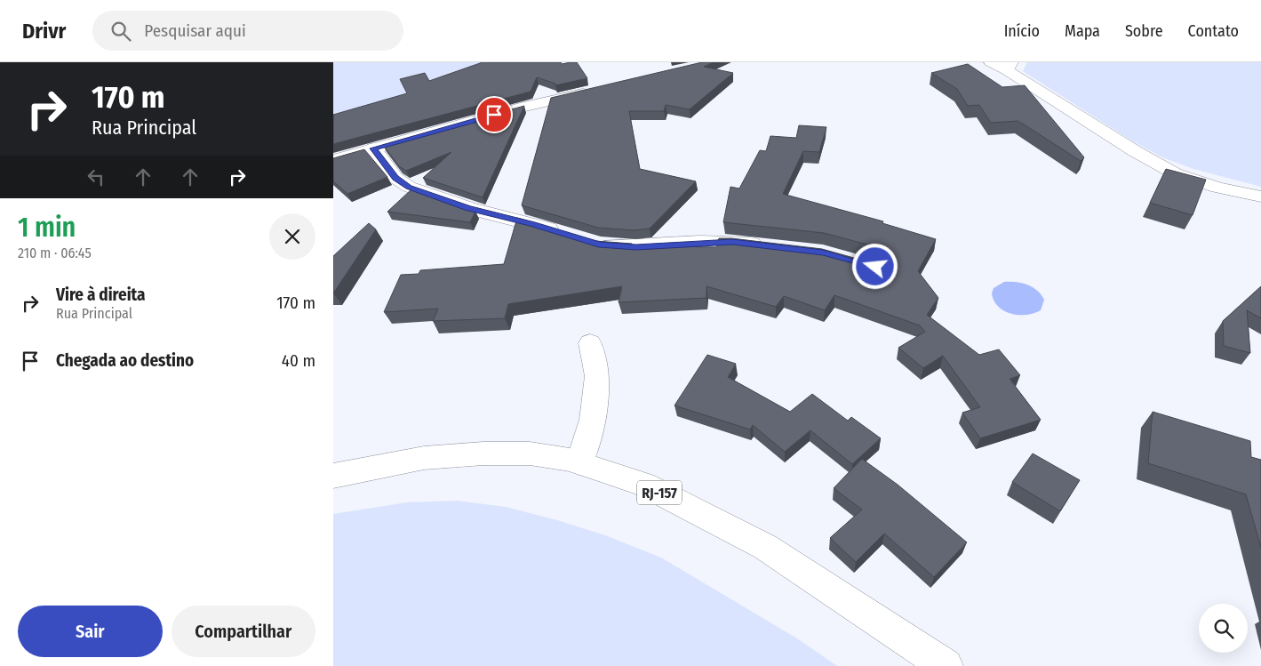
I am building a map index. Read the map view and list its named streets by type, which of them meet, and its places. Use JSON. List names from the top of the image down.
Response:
{
  "streets": {
    "street": ["RJ-157"]
  },
  "page": {
    "header": "Drivr",
    "search": "Pesquisar aqui",
    "nav": [
      "Início",
      "Mapa",
      "Sobre",
      "Contato"
    ],
    "turn": ["170 m", "Rua Principal"],
    "heading": ["1 min", "210 m · 06:45"],
    "list": [
      {
        "name": "Vire à direita",
        "note": "Rua Principal",
        "value": "170 m"
      },
      {
        "name": "Chegada ao destino",
        "value": "40 m"
      }
    ],
    "buttons": ["Sair", "Compartilhar"]
  }
}
